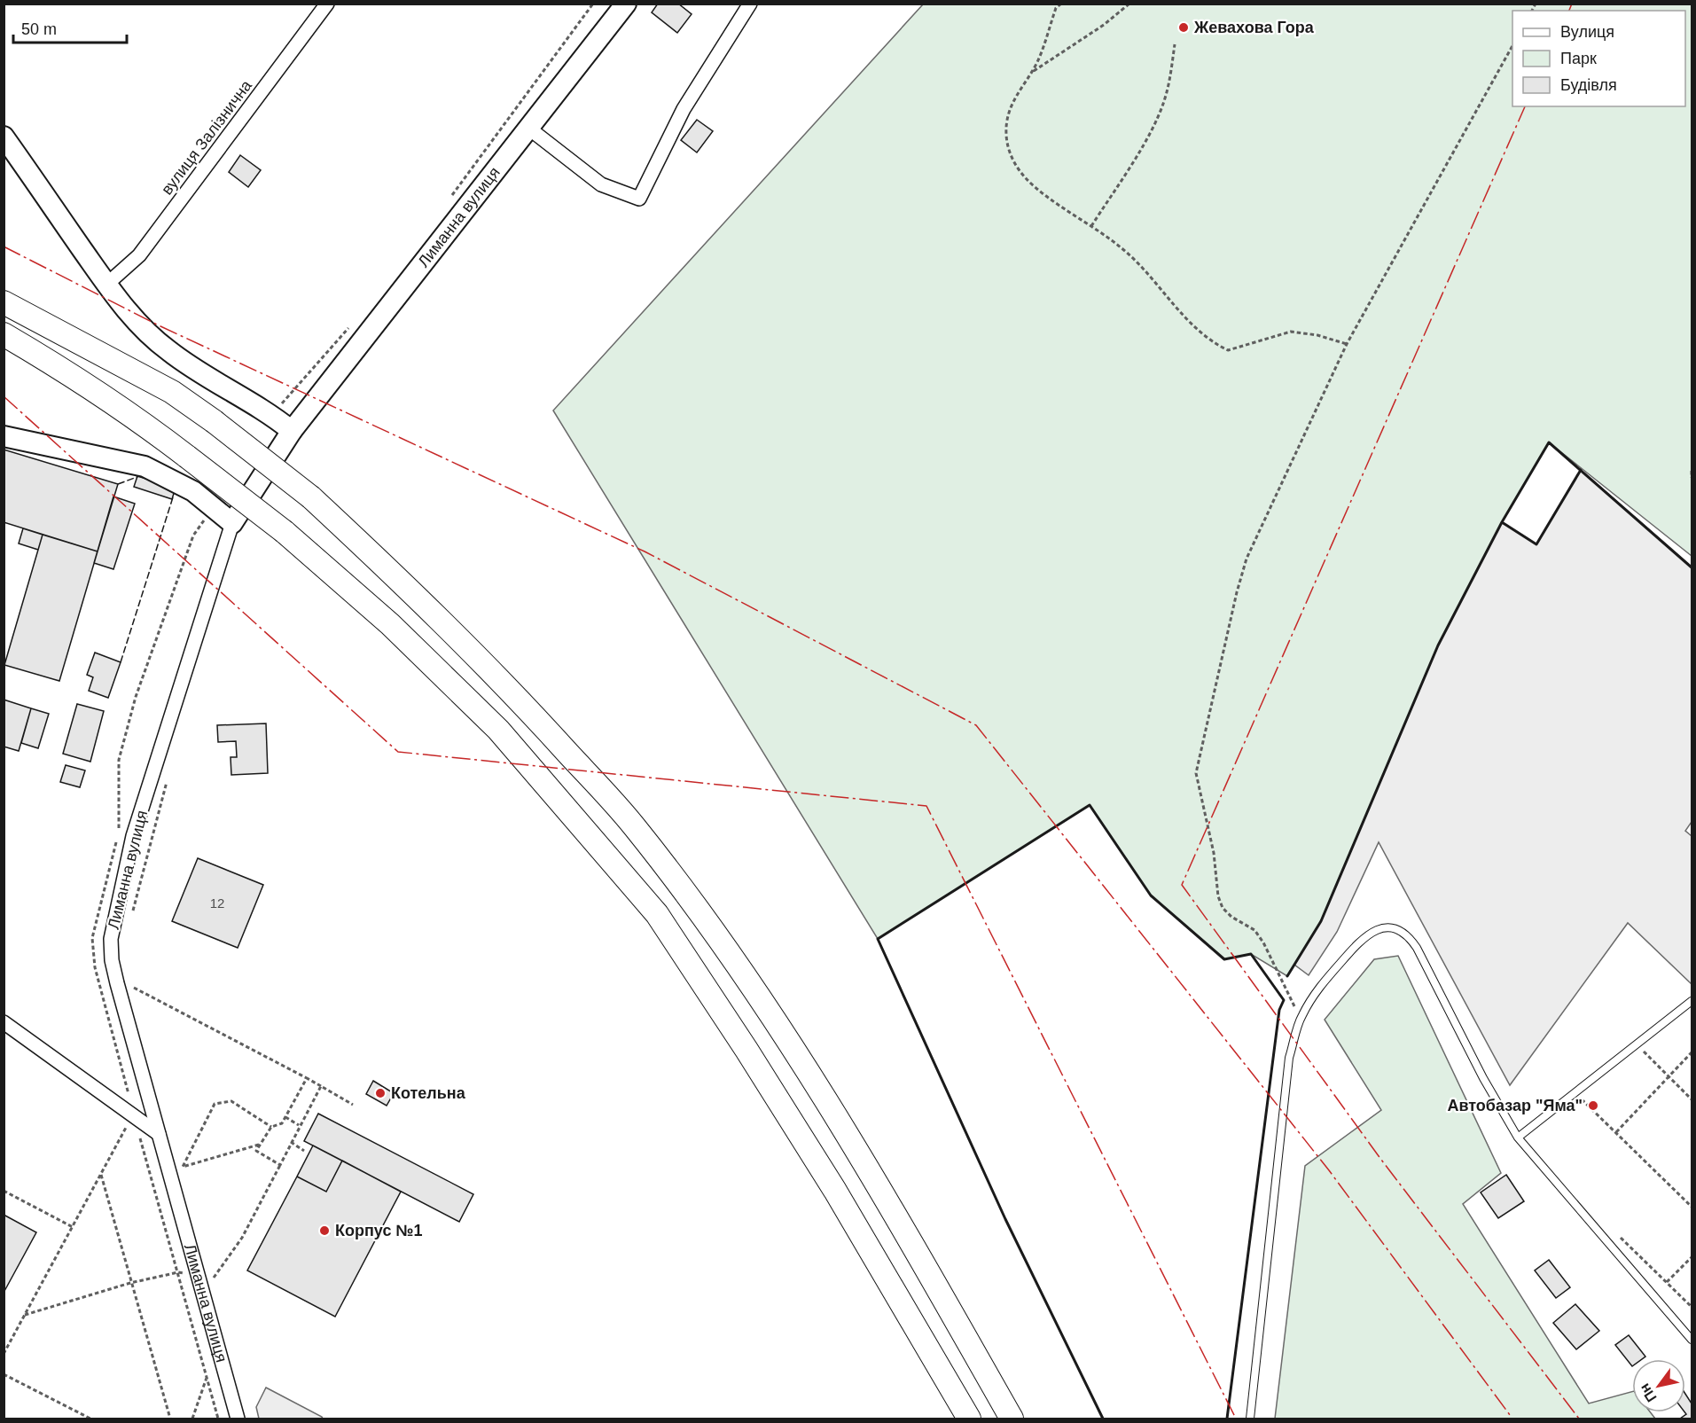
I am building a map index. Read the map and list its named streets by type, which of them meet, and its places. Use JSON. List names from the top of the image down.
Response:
{
  "streets": {
    "main road": ["Лиманна вулиця"],
    "street": ["вулиця Залізнична"]
  },
  "places": [
    "Жевахова Гора",
    "Котельна",
    "Автобазар \"Яма\"",
    "Корпус №1"
  ],
  "house_numbers": ["12"],
  "legend": ["Вулиця", "Парк", "Будівля"],
  "scale_bar": "50 m",
  "north": "bottom left"
}
